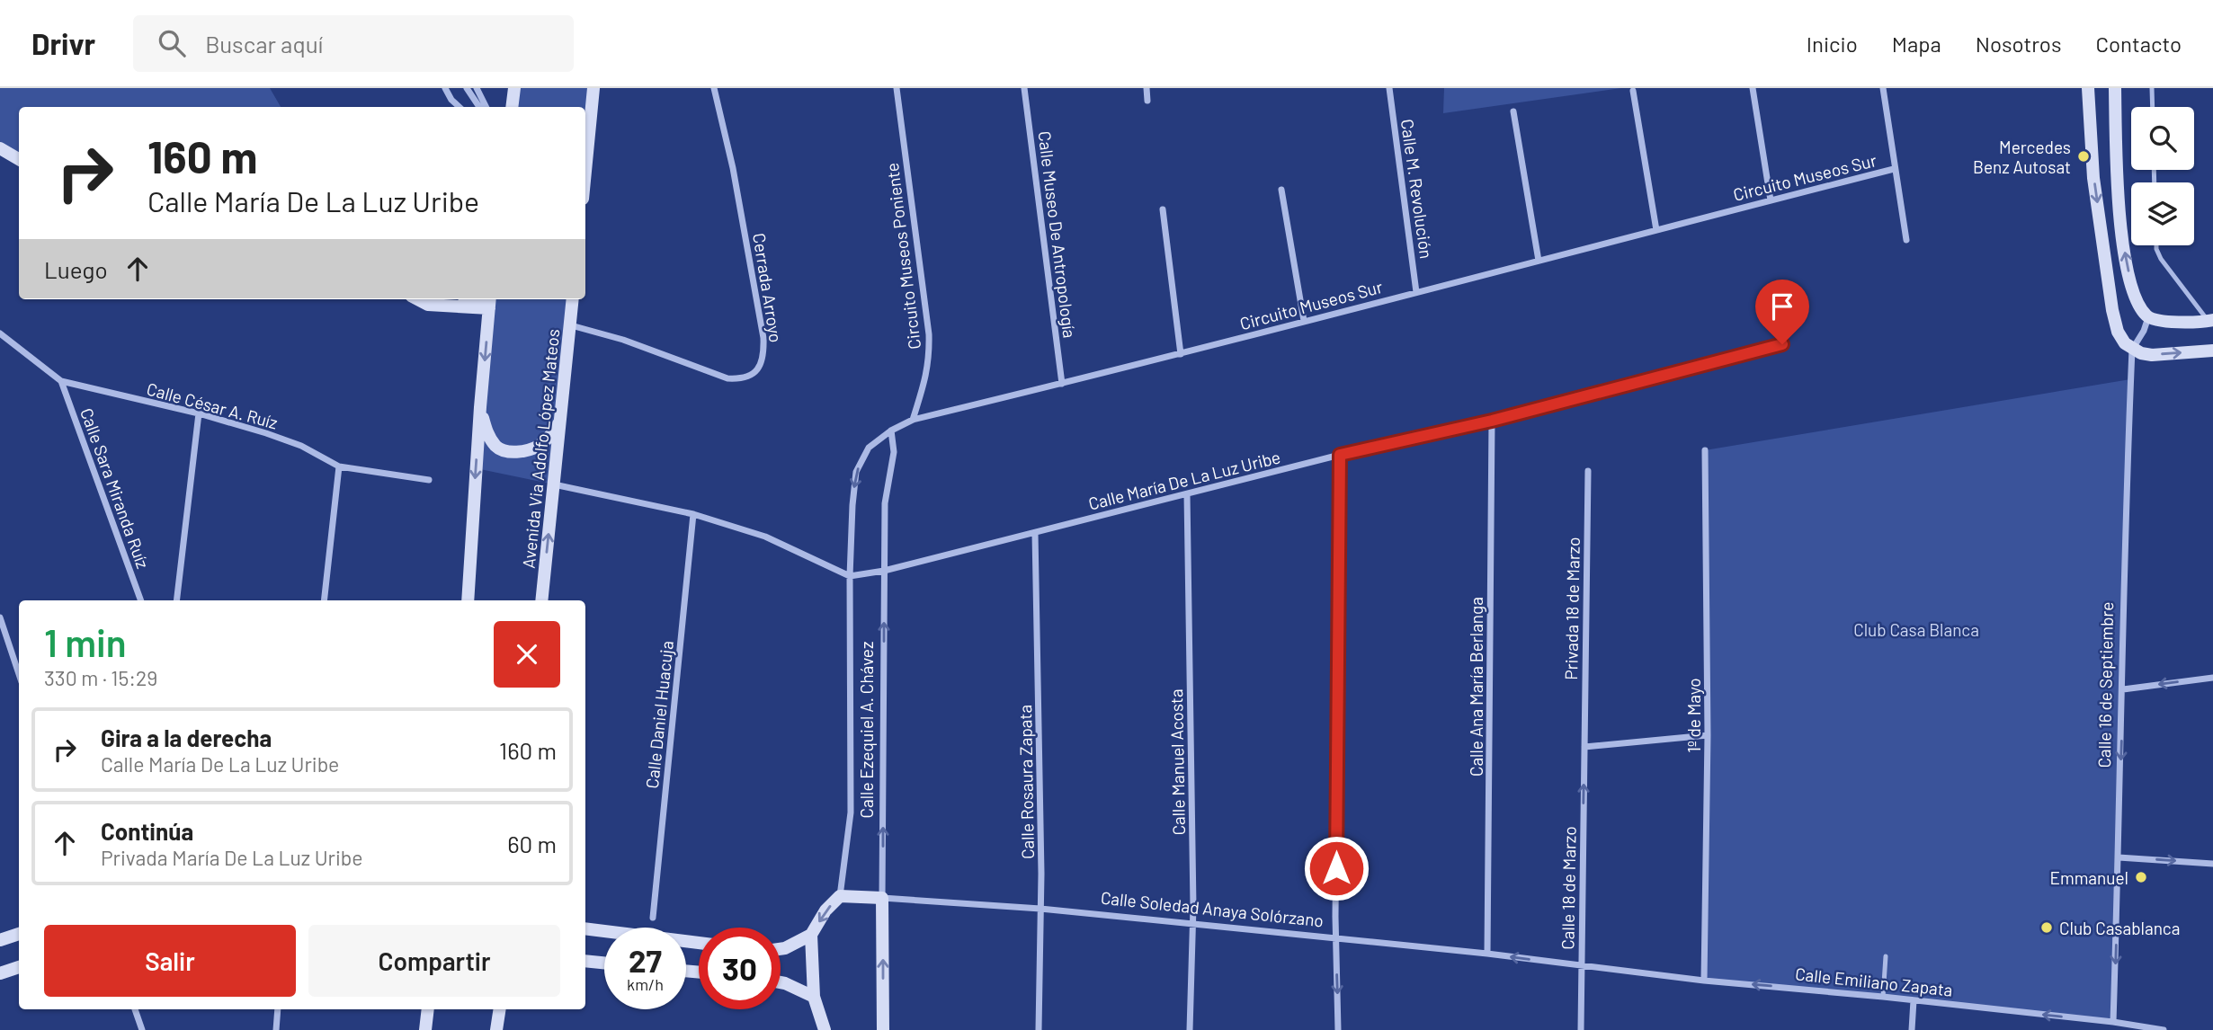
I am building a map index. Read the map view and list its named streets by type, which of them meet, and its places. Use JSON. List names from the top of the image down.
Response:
{
  "streets": {
    "street": [
      "Circuito Museos Sur",
      "Calle M. Revolución",
      "Calle Museo De Antropología",
      "Circuito Museos Poniente",
      "Cerrada Arroyo",
      "Calle César A. Ruíz",
      "Avenida Via Adolfo López Mateos",
      "Calle María De La Luz Uribe",
      "Calle Sara Miranda Ruíz",
      "Privada 18 de Marzo",
      "Calle 16 de Septiembre",
      "Calle Ana María Berlanga",
      "Calle Daniel Huacuja",
      "1º de Mayo",
      "Calle Ezequiel A. Chávez",
      "Calle Manuel Acosta",
      "Calle Rosaura Zapata",
      "Calle 18 de Marzo",
      "Calle Soledad Anaya Solórzano",
      "Calle Emiliano Zapata"
    ]
  },
  "crossings": [
    ["Circuito Museos Sur", "Calle M. Revolución"],
    ["Circuito Museos Sur", "Calle Museo De Antropología"],
    ["Circuito Museos Sur", "Circuito Museos Poniente"],
    ["Circuito Museos Sur", "Calle Ezequiel A. Chávez"],
    ["Cerrada Arroyo", "Avenida Via Adolfo López Mateos"],
    ["Calle César A. Ruíz", "Calle Sara Miranda Ruíz"],
    ["Calle María De La Luz Uribe", "Calle Ana María Berlanga"],
    ["Calle María De La Luz Uribe", "Calle Ezequiel A. Chávez"],
    ["Calle María De La Luz Uribe", "Calle Manuel Acosta"],
    ["Calle María De La Luz Uribe", "Calle Rosaura Zapata"],
    ["Privada 18 de Marzo", "Calle 18 de Marzo"],
    ["Calle 16 de Septiembre", "Calle Emiliano Zapata"],
    ["Calle Ana María Berlanga", "Calle Soledad Anaya Solórzano"],
    ["1º de Mayo", "Calle Emiliano Zapata"],
    ["Calle Ezequiel A. Chávez", "Calle Soledad Anaya Solórzano"],
    ["Calle Manuel Acosta", "Calle Soledad Anaya Solórzano"],
    ["Calle Rosaura Zapata", "Calle Soledad Anaya Solórzano"],
    ["Calle 18 de Marzo", "Calle Soledad Anaya Solórzano"],
    ["Calle 18 de Marzo", "Calle Emiliano Zapata"],
    ["Calle Soledad Anaya Solórzano", "Calle Emiliano Zapata"]
  ],
  "one_way": ["Calle 16 de Septiembre", "Calle 18 de Marzo", "Calle Emiliano Zapata"],
  "parks": ["Club Casa Blanca"],
  "places": ["Mercedes Benz Autosat", "Emmanuel", "Club Casablanca"],
  "page": {
    "header": "Drivr",
    "search": "Buscar aquí",
    "nav": [
      "Inicio",
      "Mapa",
      "Nosotros",
      "Contacto"
    ],
    "turn": ["160 m", "Calle María De La Luz Uribe"],
    "then": "Luego",
    "heading": ["1 min", "330 m · 15:29"],
    "list": [
      {
        "name": "Gira a la derecha",
        "note": "Calle María De La Luz Uribe",
        "value": "160 m"
      },
      {
        "name": "Continúa",
        "note": "Privada María De La Luz Uribe",
        "value": "60 m"
      }
    ],
    "buttons": ["Salir", "Compartir"],
    "speed": "27 km/h",
    "limit": "30"
  }
}
